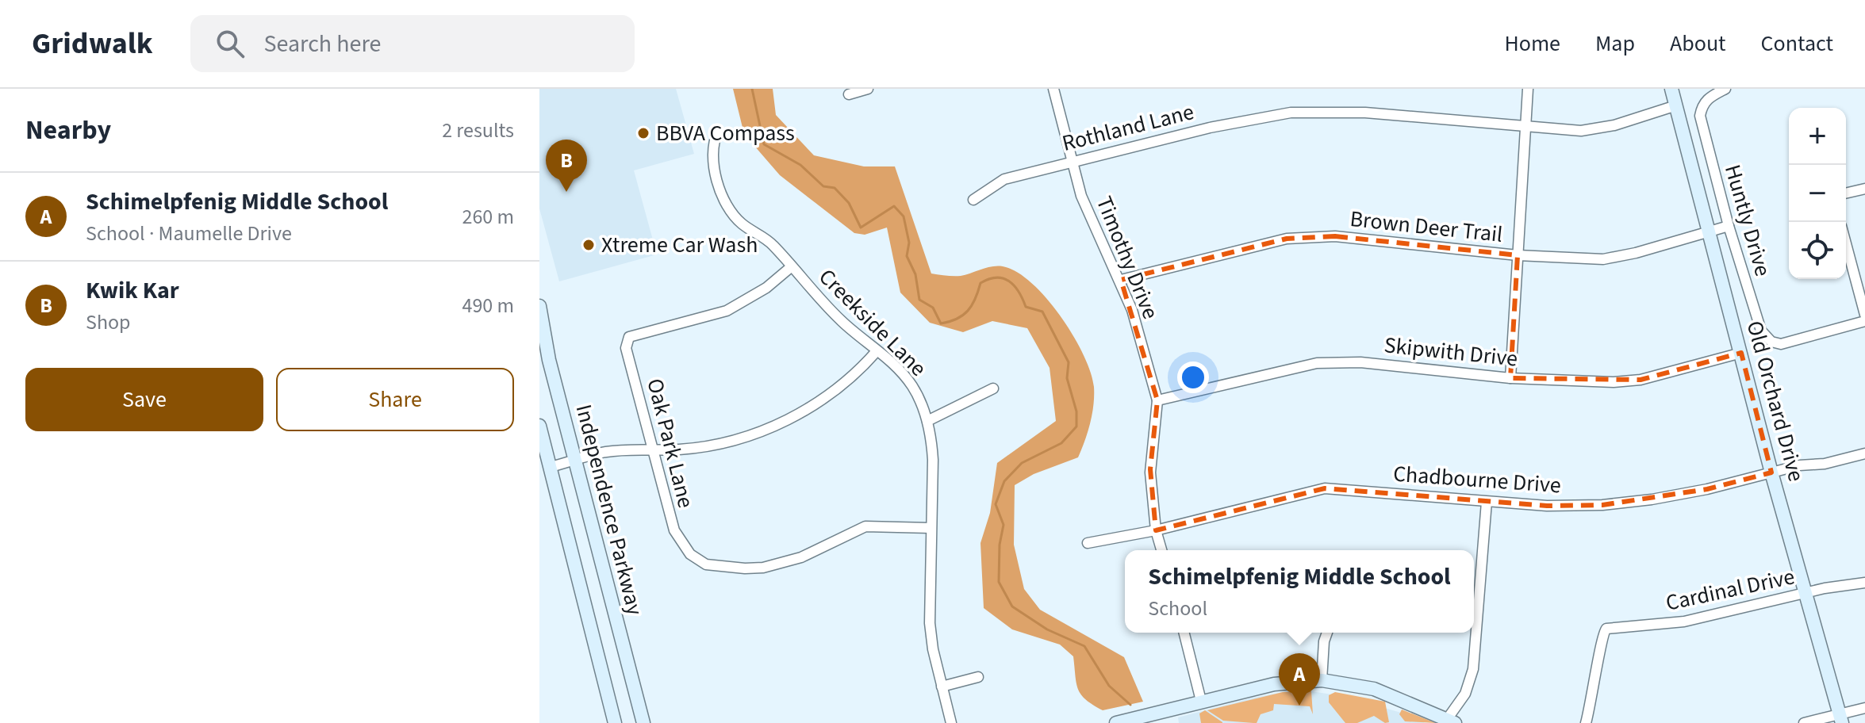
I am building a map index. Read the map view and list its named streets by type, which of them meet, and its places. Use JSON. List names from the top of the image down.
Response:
{
  "streets": {
    "street": [
      "Rothland Lane",
      "Huntly Drive",
      "Brown Deer Trail",
      "Timothy Drive",
      "Creekside Lane",
      "Skipwith Drive",
      "Old Orchard Drive",
      "Oak Park Lane",
      "Chadbourne Drive",
      "Independence Parkway",
      "Cardinal Drive"
    ]
  },
  "crossings": [
    ["Rothland Lane", "Timothy Drive"],
    ["Rothland Lane", "Old Orchard Drive"],
    ["Huntly Drive", "Brown Deer Trail"],
    ["Brown Deer Trail", "Timothy Drive"],
    ["Brown Deer Trail", "Old Orchard Drive"],
    ["Timothy Drive", "Skipwith Drive"],
    ["Timothy Drive", "Chadbourne Drive"],
    ["Creekside Lane", "Oak Park Lane"],
    ["Skipwith Drive", "Old Orchard Drive"],
    ["Old Orchard Drive", "Chadbourne Drive"],
    ["Old Orchard Drive", "Cardinal Drive"]
  ],
  "places": ["BBVA Compass", "Xtreme Car Wash"],
  "page": {
    "header": "Gridwalk",
    "search": "Search here",
    "nav": [
      "Home",
      "Map",
      "About",
      "Contact"
    ],
    "heading": ["Nearby", "2 results"],
    "map_buttons": ["+", "−"],
    "pins": ["B", "A"],
    "list": [
      {
        "mark": "A",
        "name": "Schimelpfenig Middle School",
        "note": "School · Maumelle Drive",
        "value": "260 m"
      },
      {
        "mark": "B",
        "name": "Kwik Kar",
        "note": "Shop",
        "value": "490 m"
      }
    ],
    "buttons": ["Save", "Share"],
    "popup": ["Schimelpfenig Middle School", "School"]
  }
}
